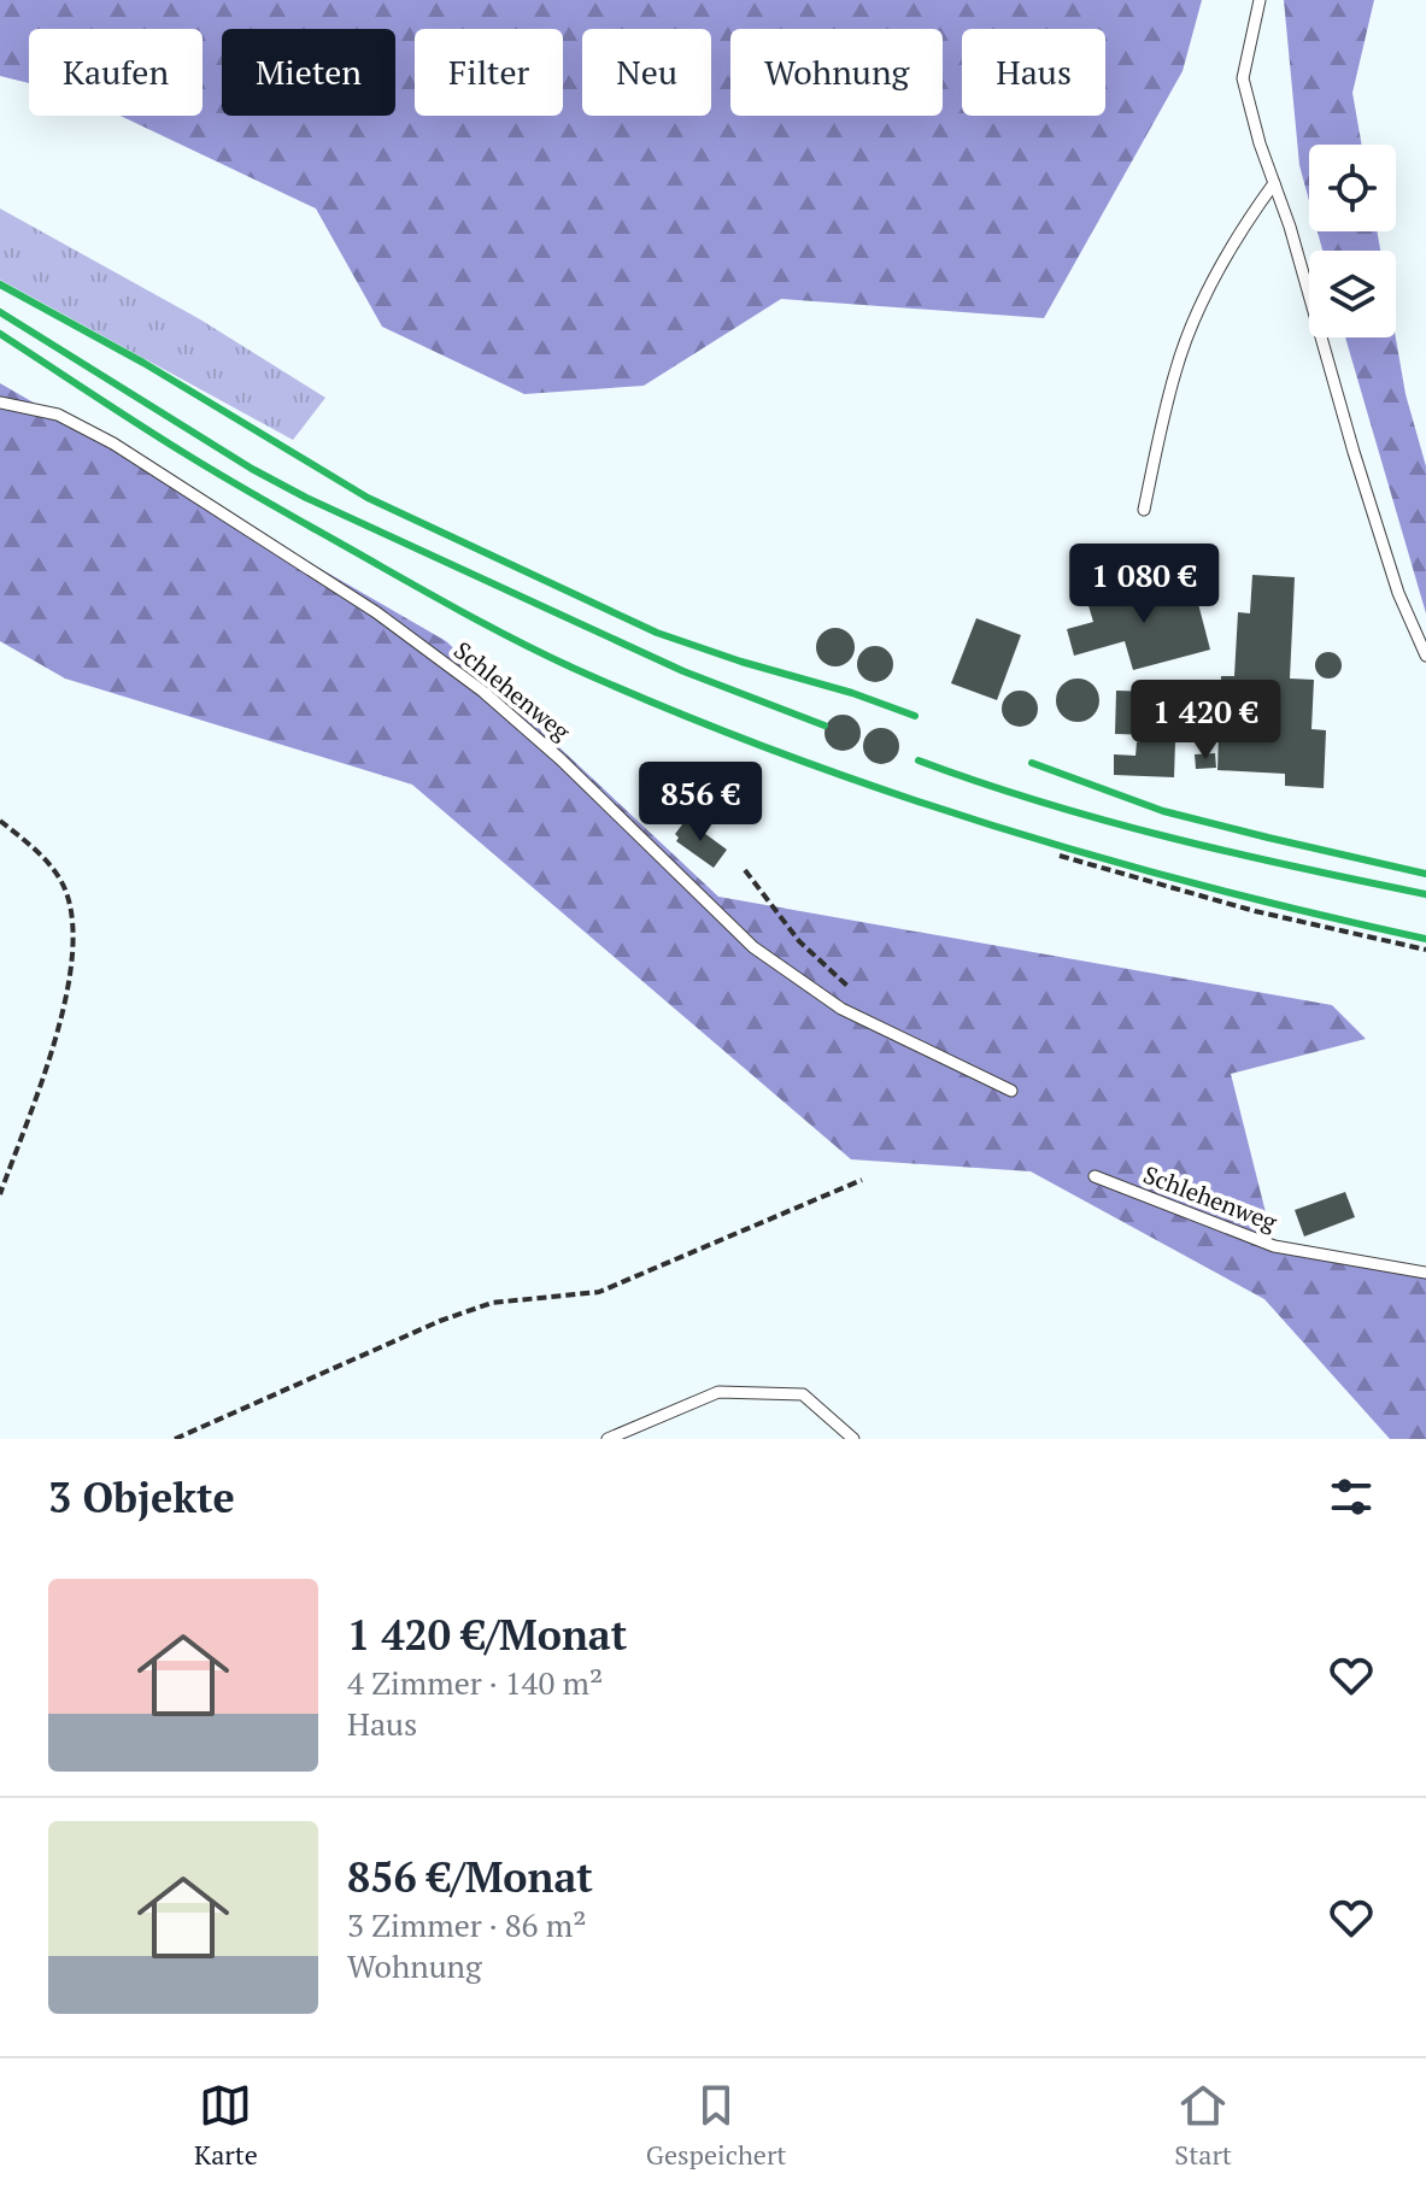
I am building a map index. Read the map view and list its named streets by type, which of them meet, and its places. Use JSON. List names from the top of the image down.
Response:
{
  "streets": {
    "lane": ["Schlehenweg"]
  },
  "page": {
    "chip": [
      "Kaufen",
      "Mieten",
      "Filter",
      "Neu",
      "Wohnung",
      "Haus"
    ],
    "price": ["1 080 €", "1 420 €", "856 €"],
    "heading": "3 Objekte",
    "list": [
      {
        "name": "1 420 €/Monat",
        "note": "4 Zimmer · 140 m² · Haus"
      },
      {
        "name": "856 €/Monat",
        "note": "3 Zimmer · 86 m² · Wohnung"
      }
    ],
    "tabs": ["Karte", "Gespeichert", "Start"]
  }
}
